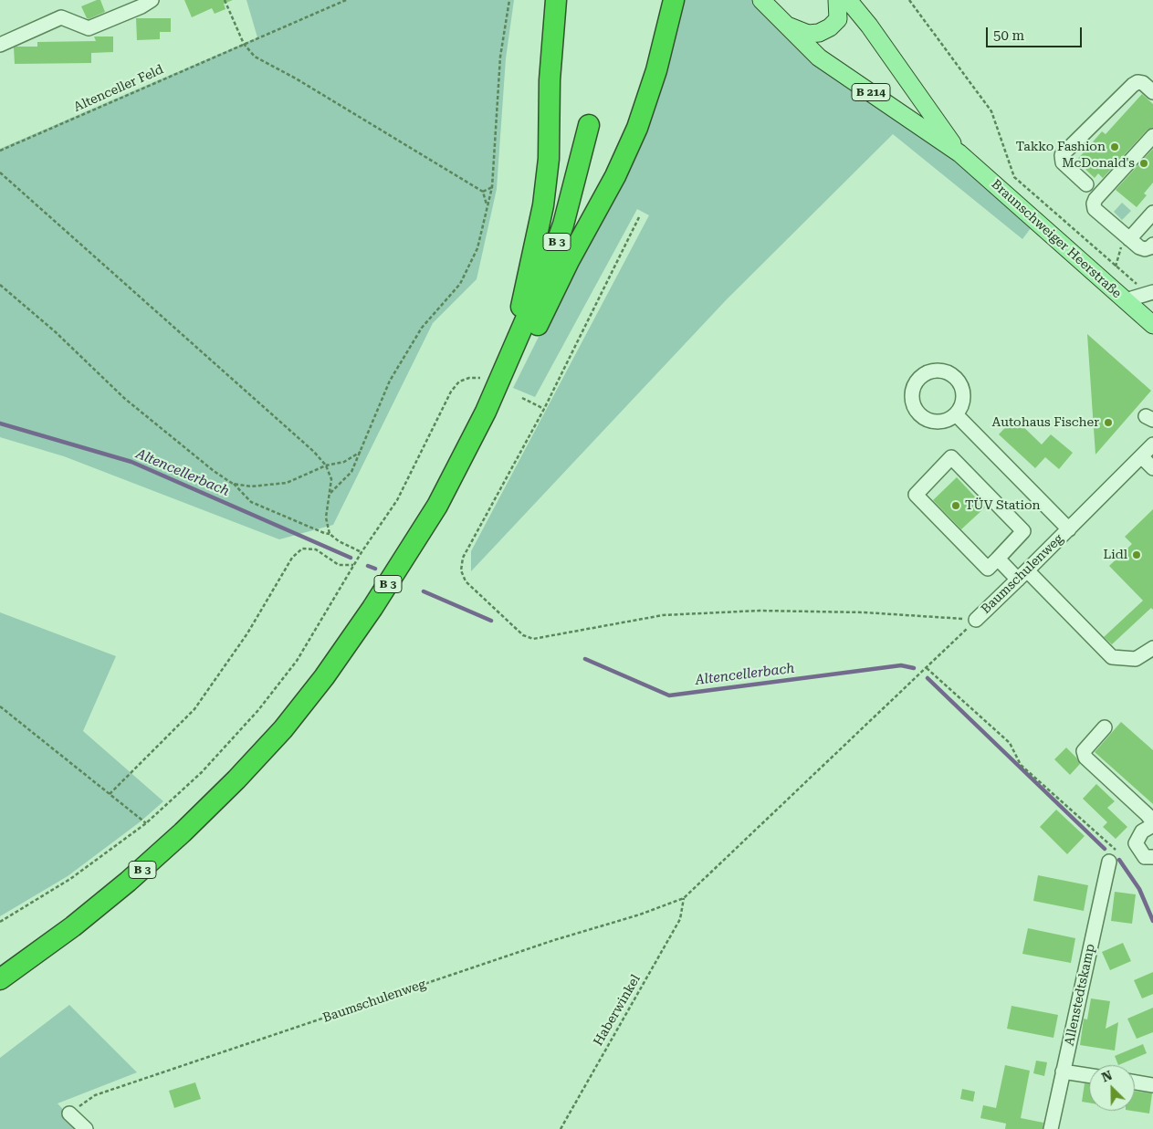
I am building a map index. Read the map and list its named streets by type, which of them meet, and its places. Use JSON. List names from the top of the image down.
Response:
{
  "streets": {
    "highway": ["B 3"],
    "main road": ["B 214", "Braunschweiger Heerstraße"],
    "street": ["Baumschulenweg", "Allenstedtskamp"],
    "path": ["Altenceller Feld", "Haberwinkel"]
  },
  "crossings": [
    ["B 214", "Braunschweiger Heerstraße"],
    ["Baumschulenweg", "Haberwinkel"]
  ],
  "water": ["Altencellerbach"],
  "places": [
    "Takko Fashion",
    "McDonald's",
    "Autohaus Fischer",
    "TÜV Station",
    "Lidl"
  ],
  "scale_bar": "50 m",
  "north": "top left"
}
